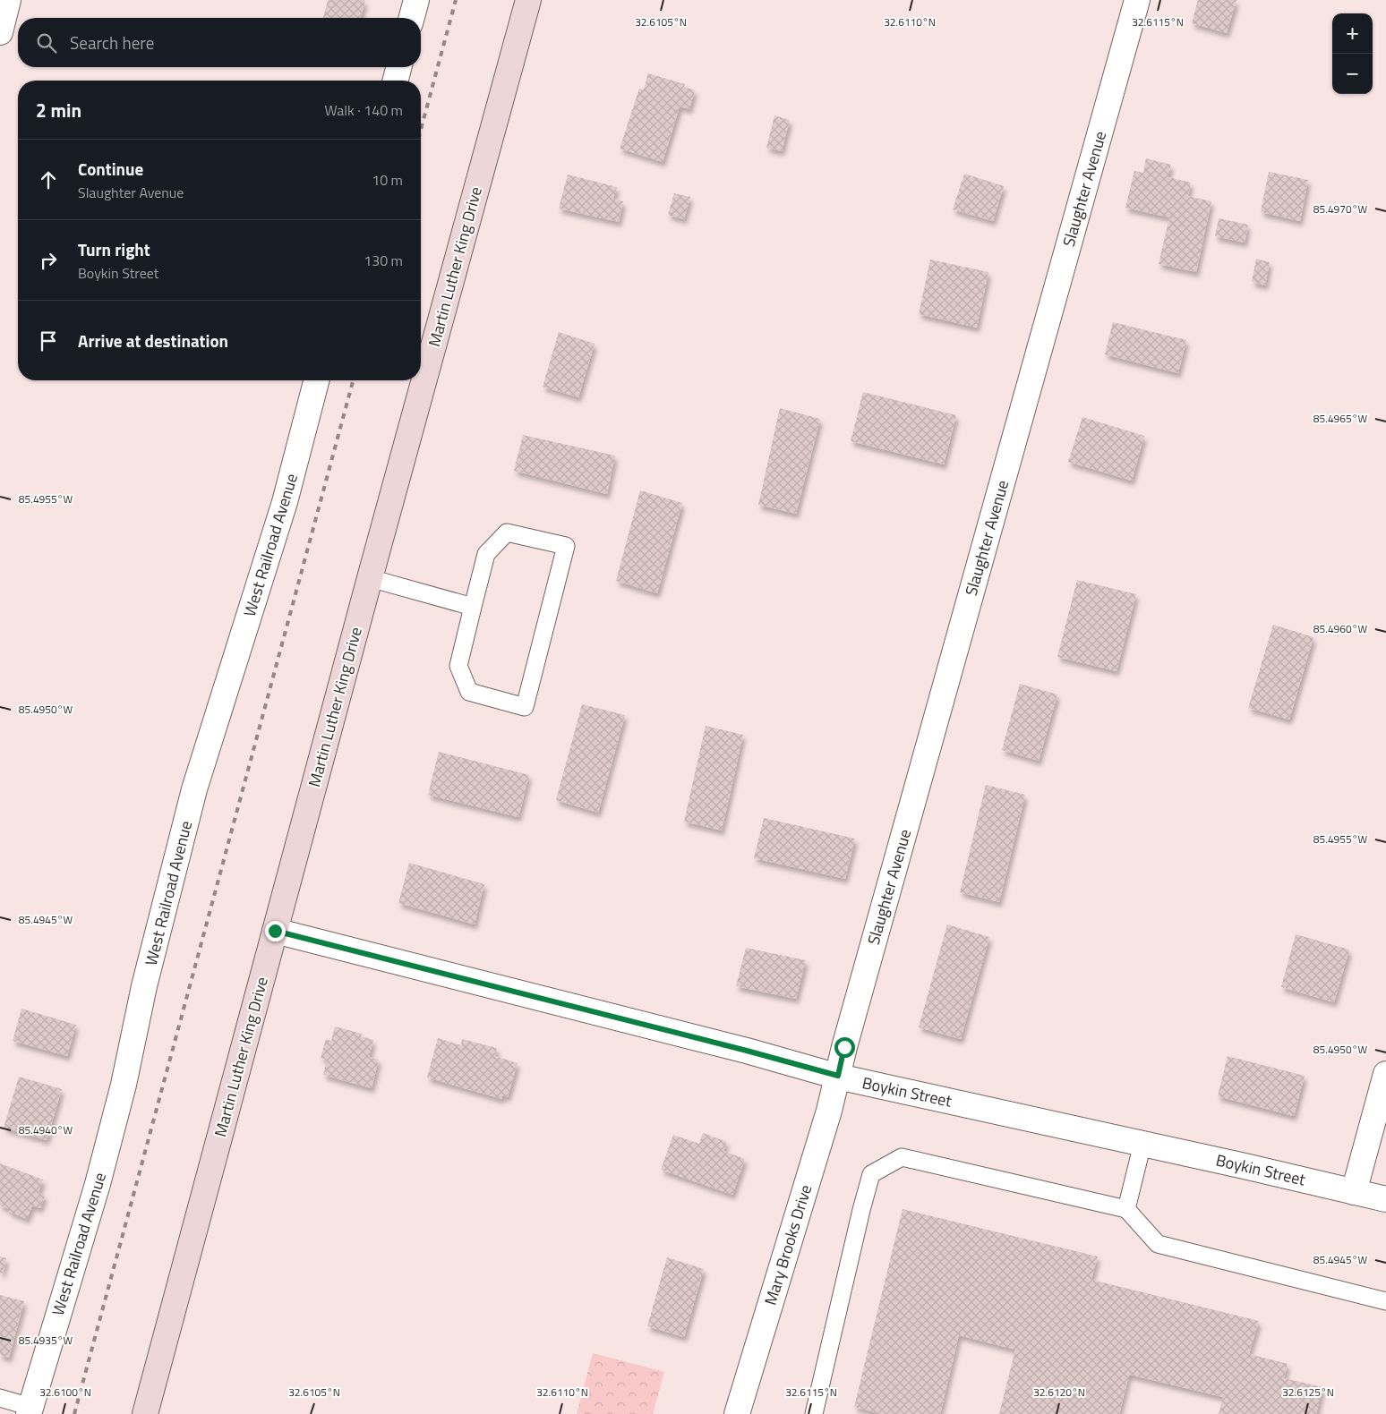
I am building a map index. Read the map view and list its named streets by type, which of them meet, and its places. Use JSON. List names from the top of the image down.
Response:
{
  "streets": {
    "main road": ["Martin Luther King Drive"],
    "street": [
      "Slaughter Avenue",
      "West Railroad Avenue",
      "Boykin Street",
      "Mary Brooks Drive"
    ]
  },
  "crossings": [
    ["Slaughter Avenue", "Boykin Street"],
    ["Slaughter Avenue", "Mary Brooks Drive"],
    ["Martin Luther King Drive", "Boykin Street"],
    ["Boykin Street", "Mary Brooks Drive"]
  ],
  "page": {
    "map_buttons": ["+", "−"],
    "search": "Search here",
    "heading": ["2 min", "Walk · 140 m"],
    "list": [
      ["Continue", "Slaughter Avenue", "10 m"],
      ["Turn right", "Boykin Street", "130 m"],
      "Arrive at destination"
    ]
  },
  "coordinates": [
    "32.6105°N",
    "32.6110°N",
    "32.6115°N",
    "85.4970°W",
    "85.4965°W",
    "85.4955°W",
    "85.4960°W",
    "85.4950°W",
    "85.4945°W",
    "85.4940°W",
    "85.4935°W",
    "32.6100°N",
    "32.6120°N",
    "32.6125°N"
  ]
}
